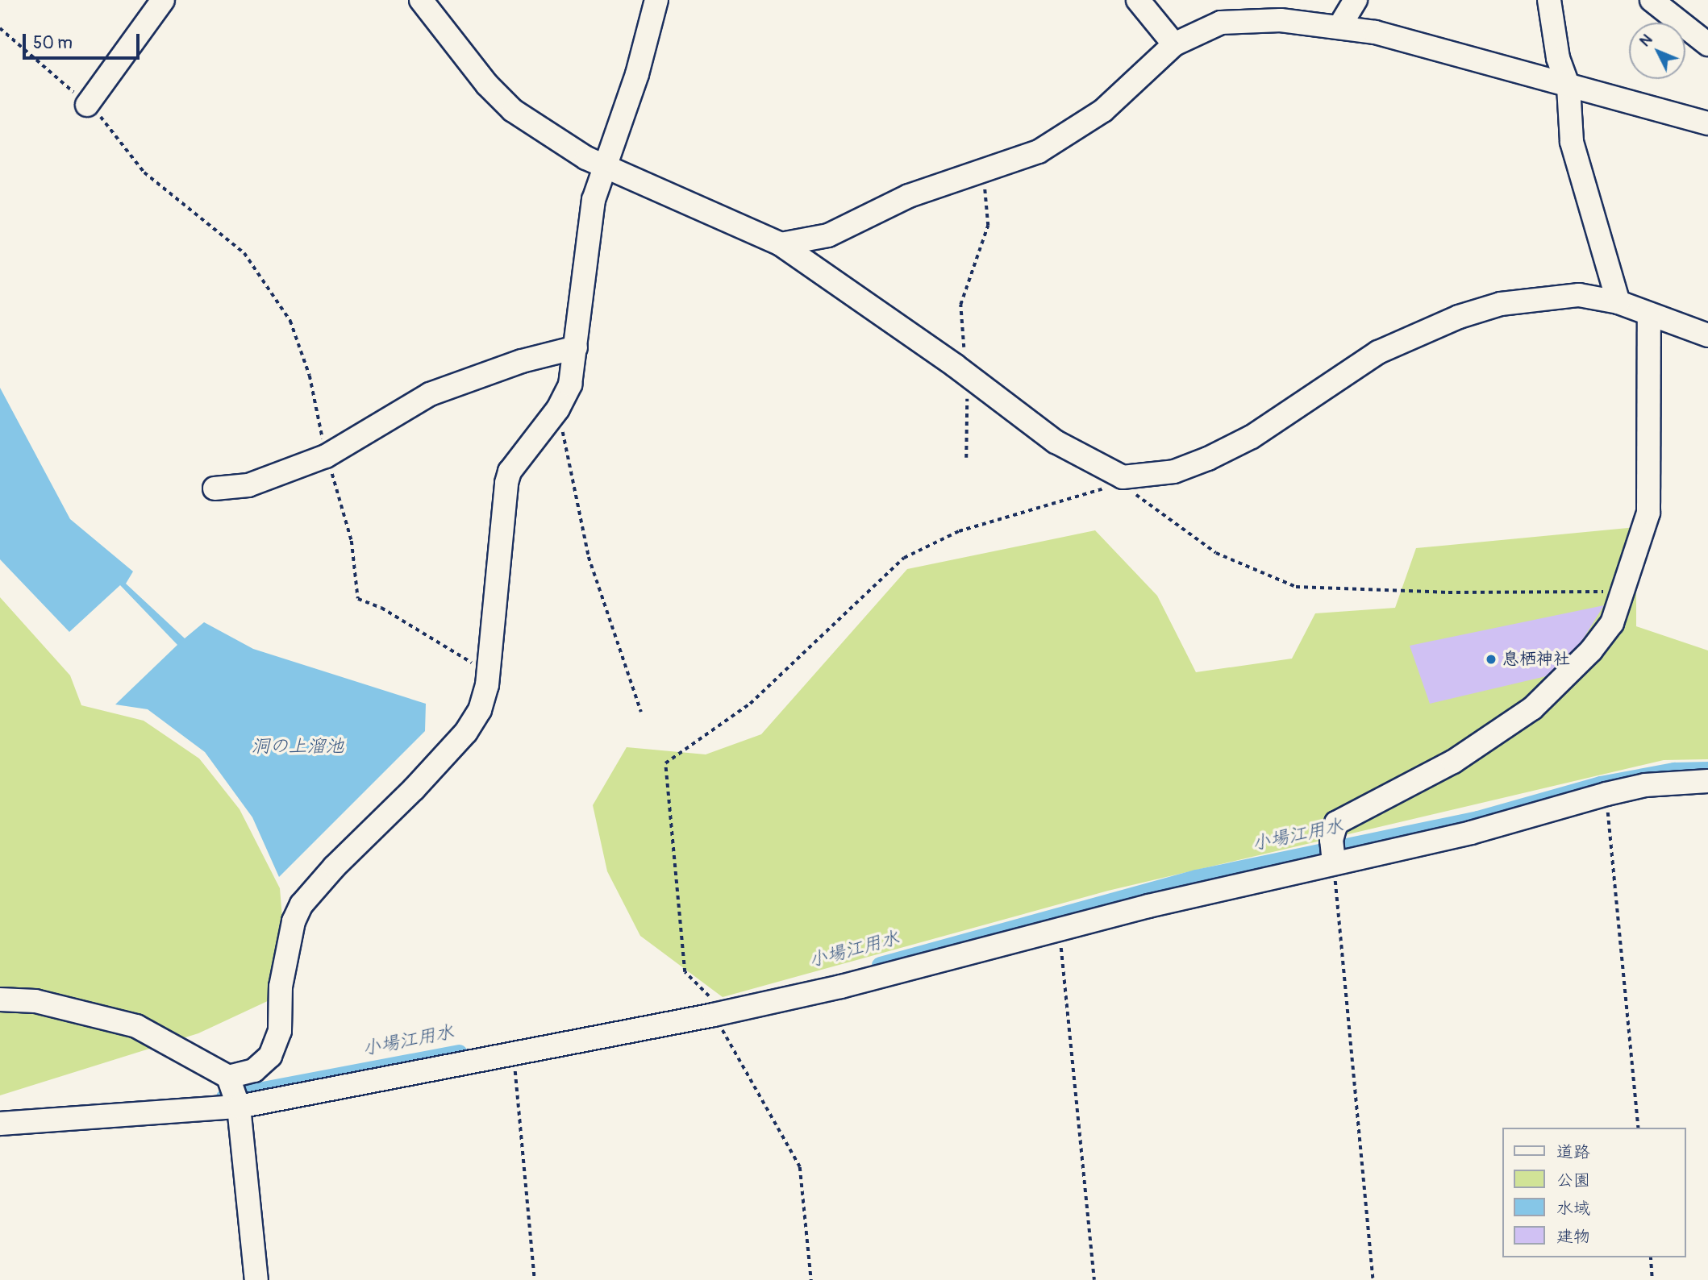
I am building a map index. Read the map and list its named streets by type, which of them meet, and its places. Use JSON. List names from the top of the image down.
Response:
{
  "water": ["洞の上溜池", "小場江用水"],
  "places": ["息栖神社"],
  "legend": [
    "道路",
    "公園",
    "水域",
    "建物"
  ],
  "scale_bar": "50 m",
  "north": "top left"
}
